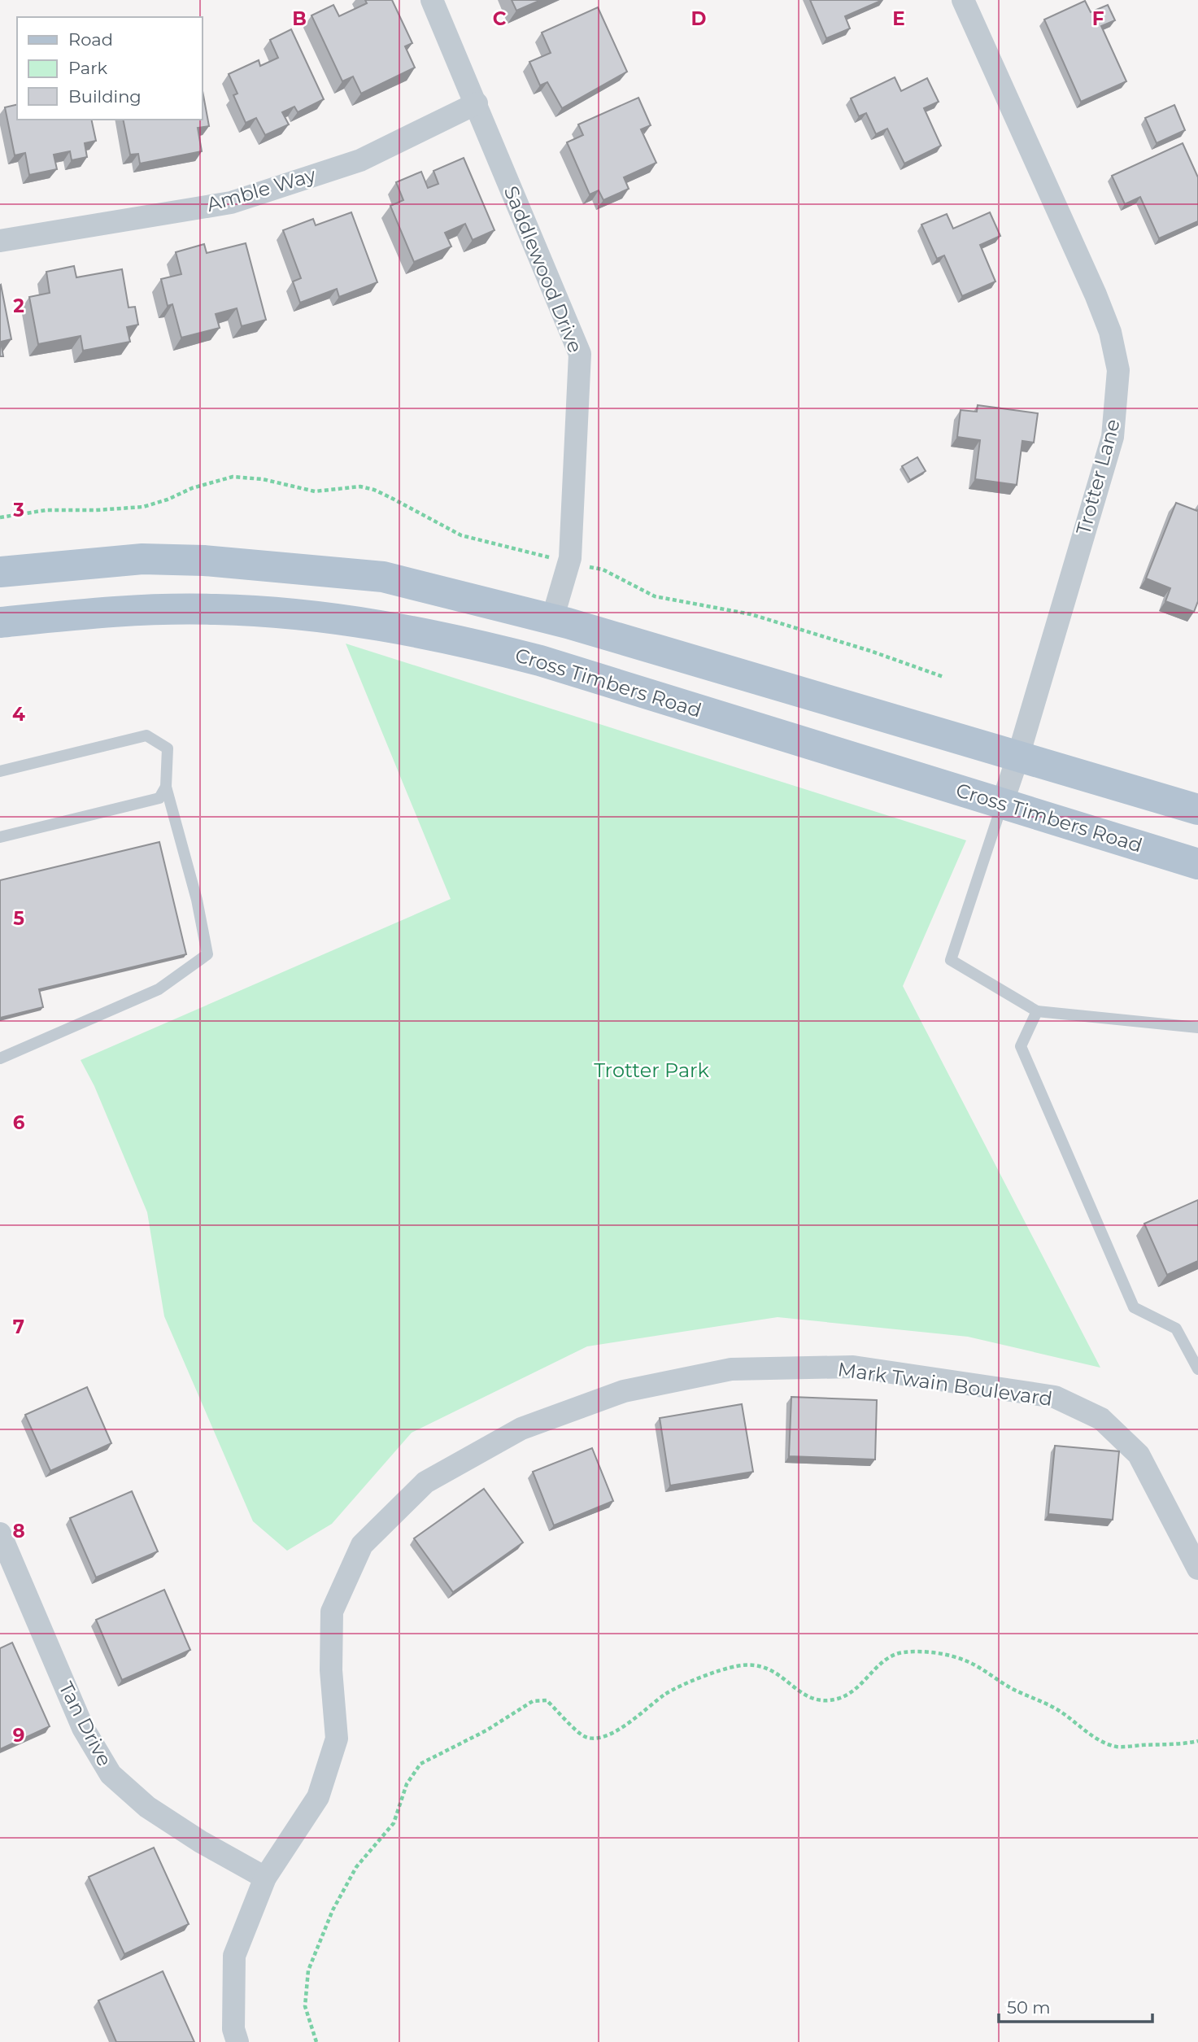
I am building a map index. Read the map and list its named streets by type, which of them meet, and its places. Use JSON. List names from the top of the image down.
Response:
{
  "streets": {
    "main road": ["Cross Timbers Road"],
    "street": [
      "Amble Way",
      "Saddlewood Drive",
      "Trotter Lane",
      "Mark Twain Boulevard",
      "Tan Drive"
    ]
  },
  "crossings": [
    ["Amble Way", "Saddlewood Drive"],
    ["Trotter Lane", "Cross Timbers Road"],
    ["Mark Twain Boulevard", "Tan Drive"]
  ],
  "parks": ["Trotter Park"],
  "legend": ["Road", "Park", "Building"],
  "scale_bar": "50 m",
  "grid": {
    "columns": [
      "B",
      "C",
      "D",
      "E",
      "F"
    ],
    "rows": [
      "2",
      "3",
      "4",
      "5",
      "6",
      "7",
      "8",
      "9"
    ]
  }
}
